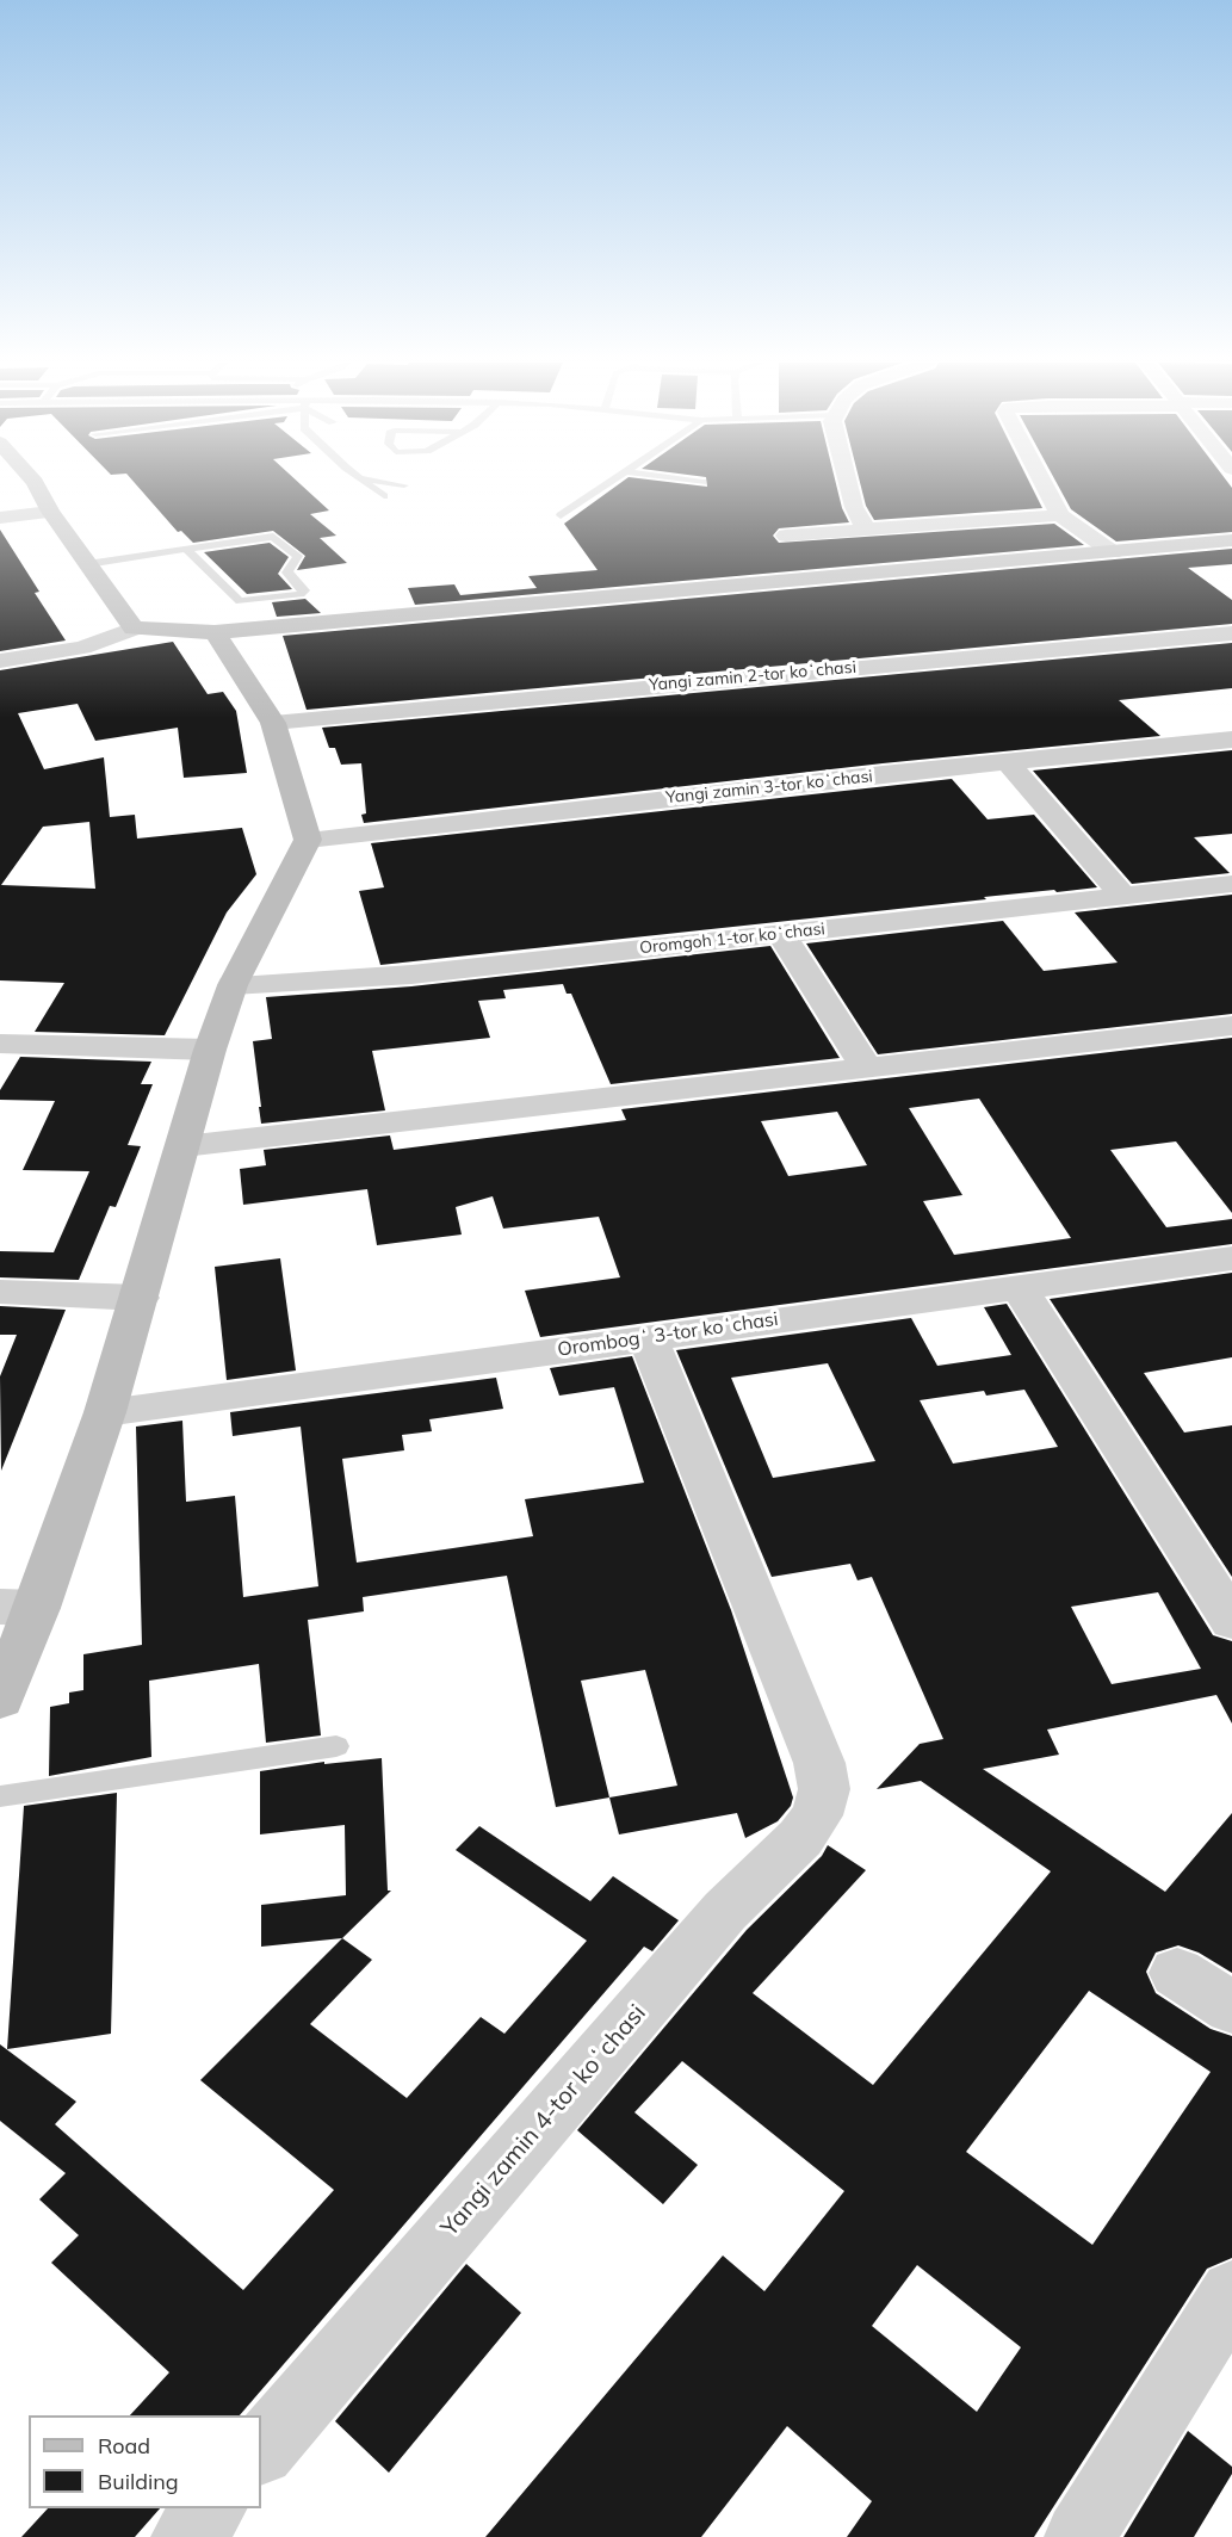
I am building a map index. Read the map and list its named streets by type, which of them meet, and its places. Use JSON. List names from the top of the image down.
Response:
{
  "streets": {
    "street": [
      "Yangi zamin 2-tor koʻchasi",
      "Yangi zamin 3-tor koʻchasi",
      "Oromgoh 1-tor koʻchasi",
      "Orombogʻ 3-tor koʻchasi",
      "Yangi zamin 4-tor koʻchasi"
    ]
  },
  "crossings": [
    ["Orombogʻ 3-tor koʻchasi", "Yangi zamin 4-tor koʻchasi"]
  ],
  "legend": ["Road", "Building"]
}
